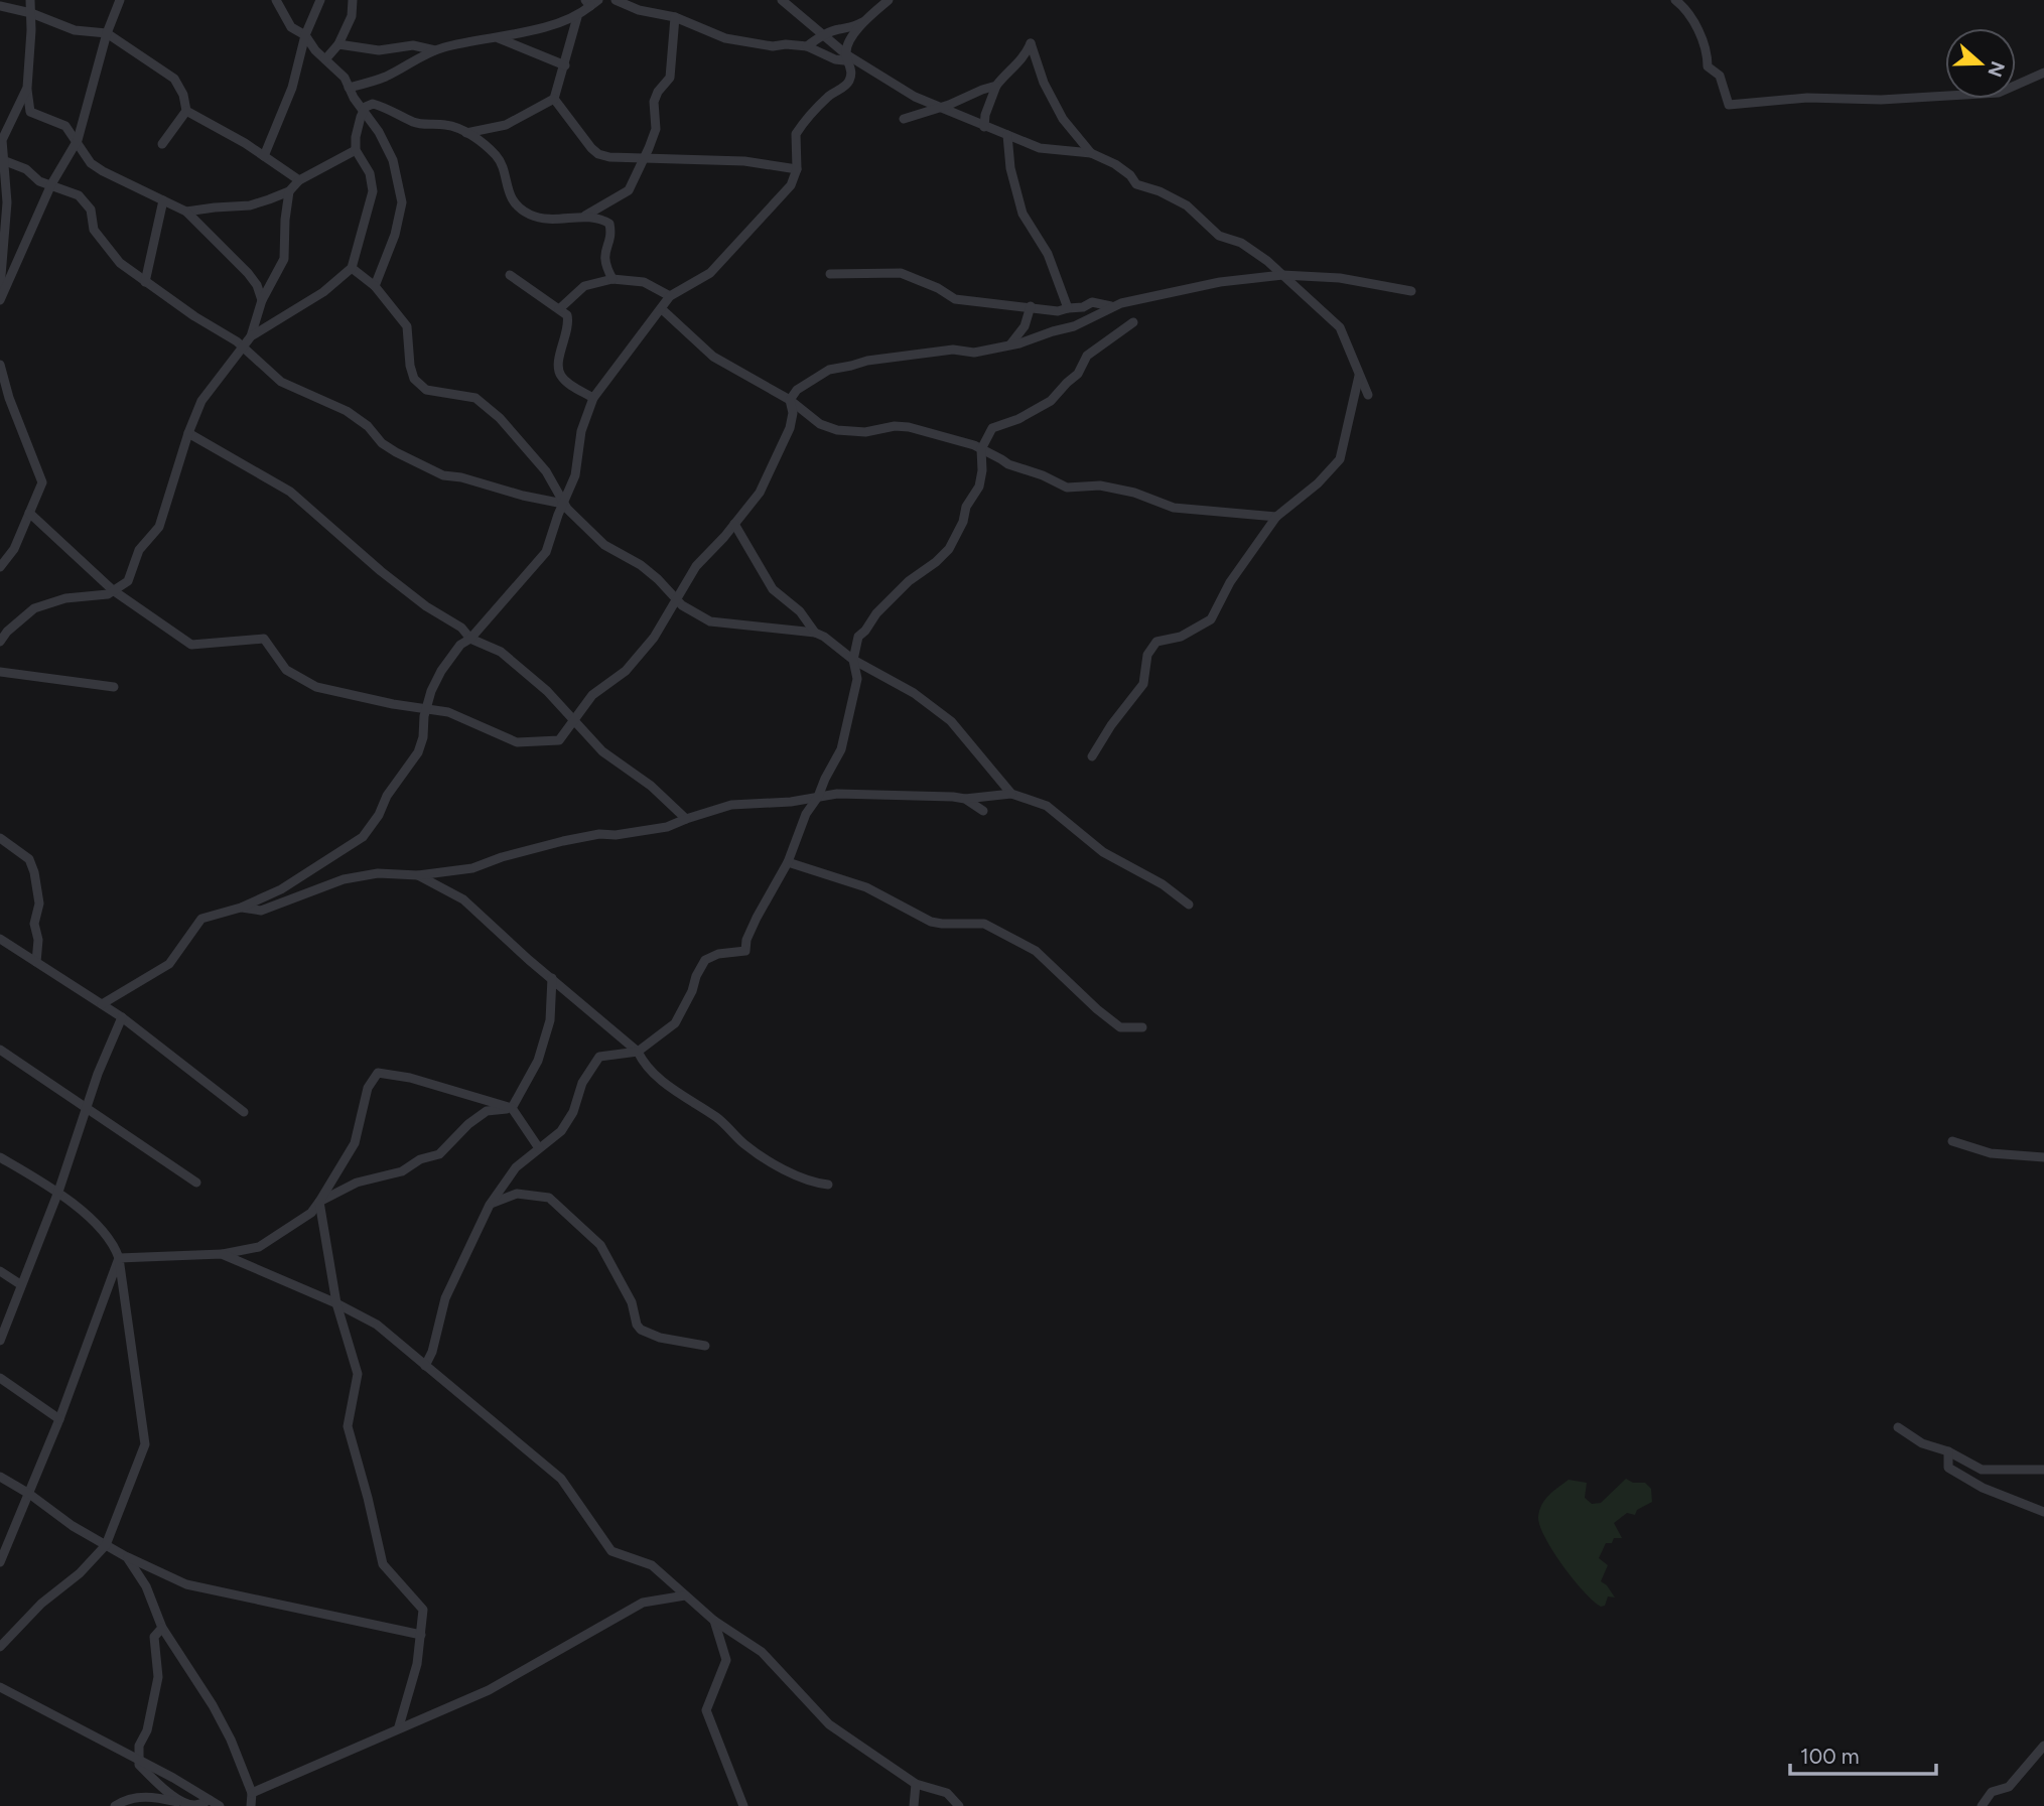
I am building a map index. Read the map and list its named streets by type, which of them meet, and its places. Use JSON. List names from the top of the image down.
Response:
{
  "scale_bar": "100 m",
  "north": "right"
}
